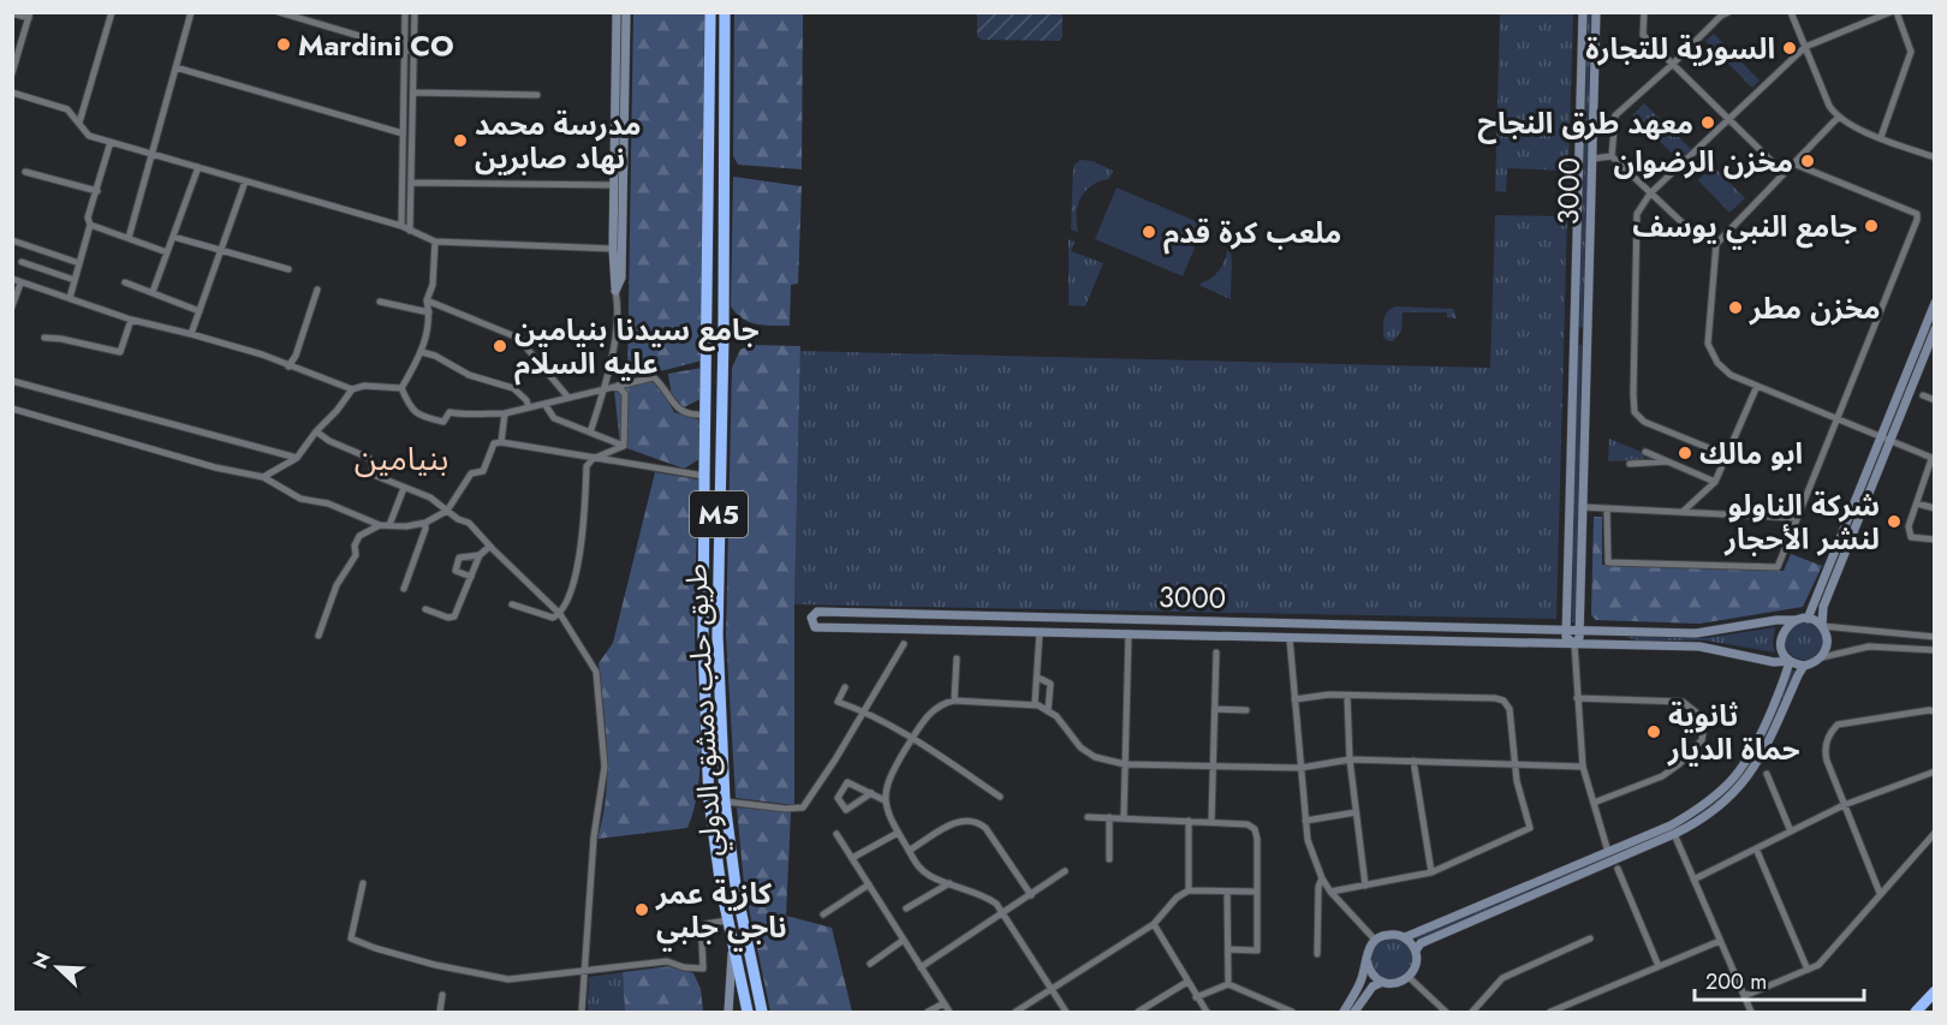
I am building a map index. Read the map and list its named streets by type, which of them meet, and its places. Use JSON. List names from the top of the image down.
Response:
{
  "streets": {
    "highway": ["M5", "طريق حلب دمشق الدولي"],
    "street": ["3000"]
  },
  "districts": ["بنيامين"],
  "places": [
    "Mardini CO",
    "السورية للتجارة",
    "معهد طرق النجاح",
    "مدرسة محمد نهاد صابرين",
    "مخزن الرضوان",
    "جامع النبي يوسف",
    "ملعب كرة قدم",
    "مخزن مطر",
    "جامع سيدنا بنيامين عليه السلام",
    "ابو مالك",
    "شركة الناولو لنشر الأحجار",
    "ثانوية حماة الديار",
    "كازية عمر ناجي جلبي"
  ],
  "scale_bar": "200 m",
  "north": "top left"
}
